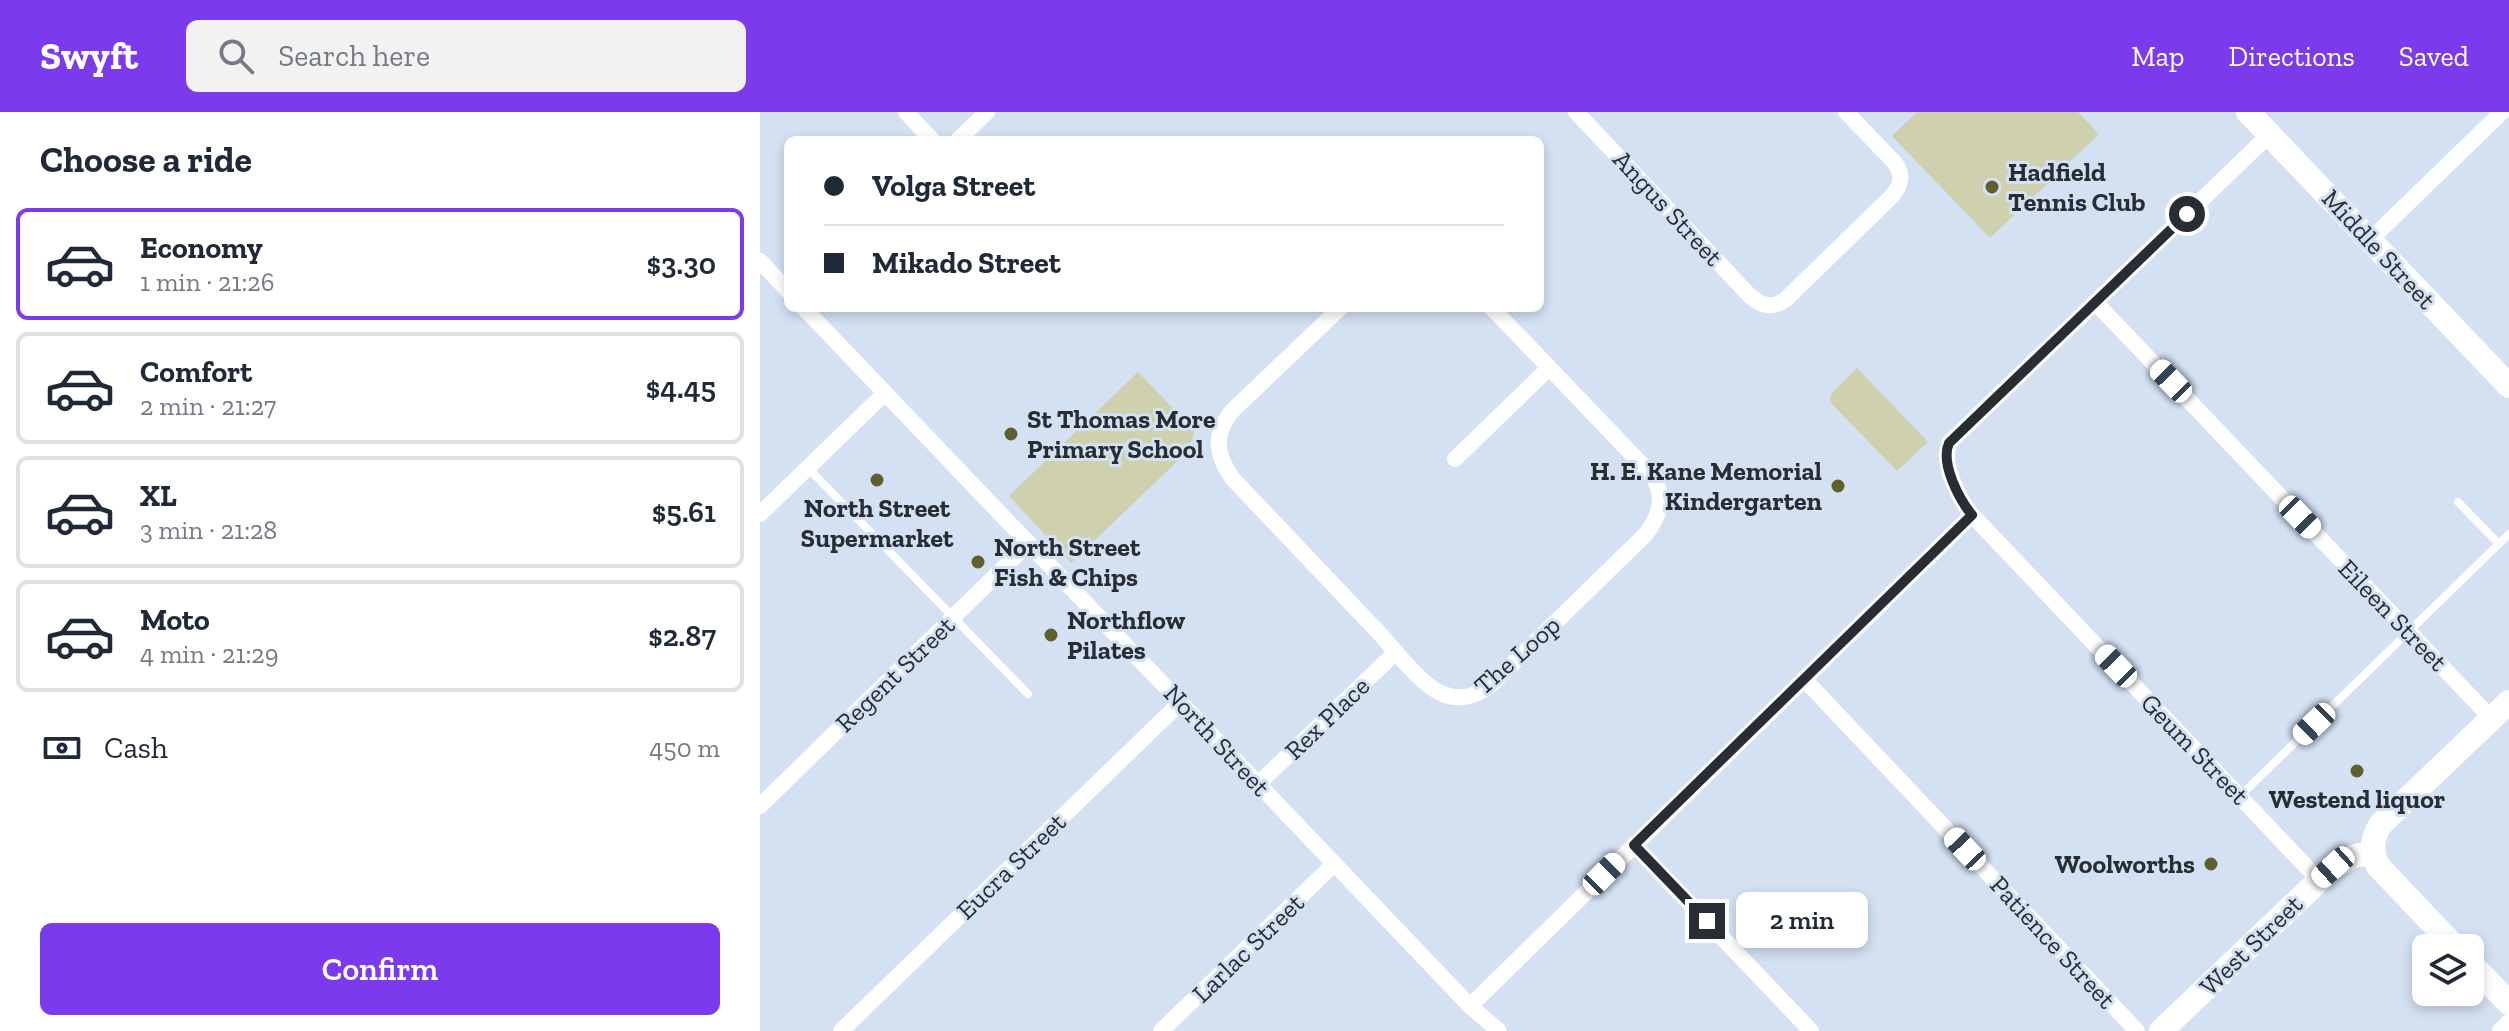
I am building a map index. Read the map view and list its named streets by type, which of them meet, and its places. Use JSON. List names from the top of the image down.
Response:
{
  "streets": {
    "street": [
      "Angus Street",
      "Middle Street",
      "Eileen Street",
      "The Loop",
      "Regent Street",
      "Rex Place",
      "North Street",
      "Geum Street",
      "Eucra Street",
      "Patience Street",
      "West Street",
      "Larlac Street"
    ]
  },
  "crossings": [
    ["Eileen Street", "Geum Street"],
    ["The Loop", "Rex Place"],
    ["Regent Street", "North Street"],
    ["Rex Place", "North Street"],
    ["North Street", "Eucra Street"],
    ["North Street", "Larlac Street"],
    ["Geum Street", "West Street"]
  ],
  "places": [
    "Hadfield Tennis Club",
    "St Thomas More Primary School",
    "North Street Supermarket",
    "H. E. Kane Memorial Kindergarten",
    "North Street Fish & Chips",
    "Northflow Pilates",
    "Westend liquor",
    "Woolworths"
  ],
  "page": {
    "header": "Swyft",
    "search": "Search here",
    "nav": ["Map", "Directions", "Saved"],
    "heading": "Choose a ride",
    "banner": ["Volga Street", "Mikado Street"],
    "list": [
      {
        "name": "Economy",
        "note": "1 min · 21:26",
        "value": "$3.30"
      },
      {
        "name": "Comfort",
        "note": "2 min · 21:27",
        "value": "$4.45"
      },
      {
        "name": "XL",
        "note": "3 min · 21:28",
        "value": "$5.61"
      },
      {
        "name": "Moto",
        "note": "4 min · 21:29",
        "value": "$2.87"
      }
    ],
    "pay": ["Cash", "450 m"],
    "bubble": "2 min",
    "buttons": "Confirm"
  }
}
